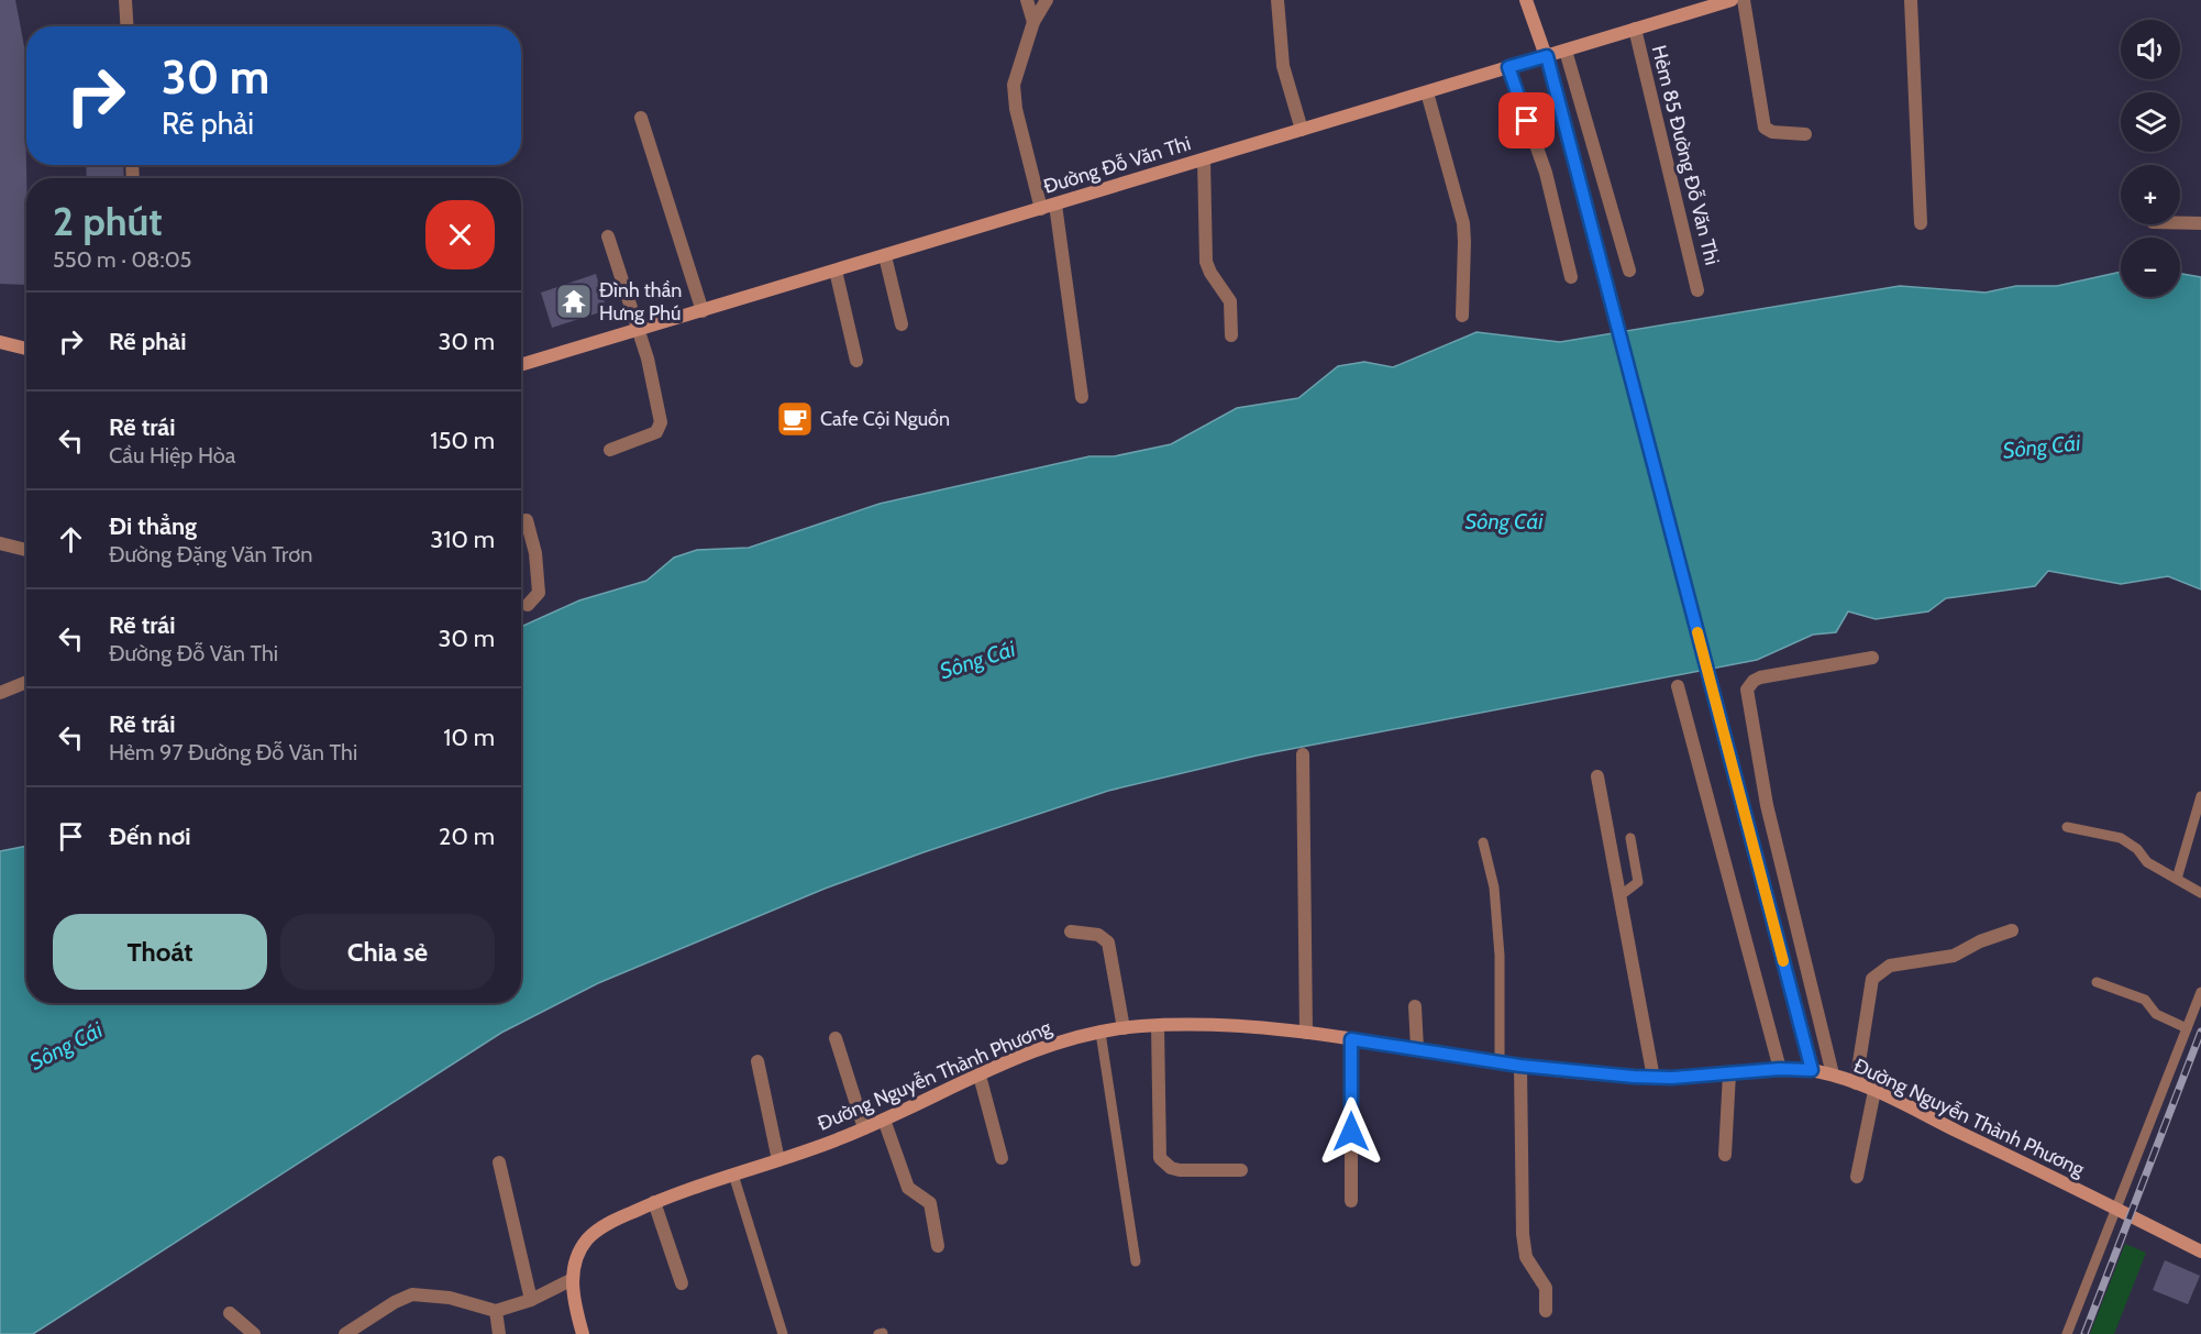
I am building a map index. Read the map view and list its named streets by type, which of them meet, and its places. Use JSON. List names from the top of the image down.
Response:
{
  "streets": {
    "main road": ["Đường Đỗ Văn Thi", "Đường Nguyễn Thành Phương"],
    "street": ["Hẻm 85 Đường Đỗ Văn Thi"]
  },
  "crossings": [
    ["Hẻm 85 Đường Đỗ Văn Thi", "Đường Đỗ Văn Thi"]
  ],
  "water": ["Sông Cái"],
  "places": {
    "temple": ["Đình thần Hưng Phú"],
    "cafe": ["Cafe Cội Nguồn"]
  },
  "page": {
    "map_buttons": ["+", "−"],
    "turn": ["30 m", "Rẽ phải"],
    "heading": ["2 phút", "550 m · 08:05"],
    "list": [
      {
        "name": "Rẽ phải",
        "value": "30 m"
      },
      {
        "name": "Rẽ trái",
        "note": "Cầu Hiệp Hòa",
        "value": "150 m"
      },
      {
        "name": "Đi thẳng",
        "note": "Đường Đặng Văn Trơn",
        "value": "310 m"
      },
      {
        "name": "Rẽ trái",
        "note": "Đường Đỗ Văn Thi",
        "value": "30 m"
      },
      {
        "name": "Rẽ trái",
        "note": "Hẻm 97 Đường Đỗ Văn Thi",
        "value": "10 m"
      },
      {
        "name": "Đến nơi",
        "value": "20 m"
      }
    ],
    "buttons": ["Thoát", "Chia sẻ"]
  }
}
